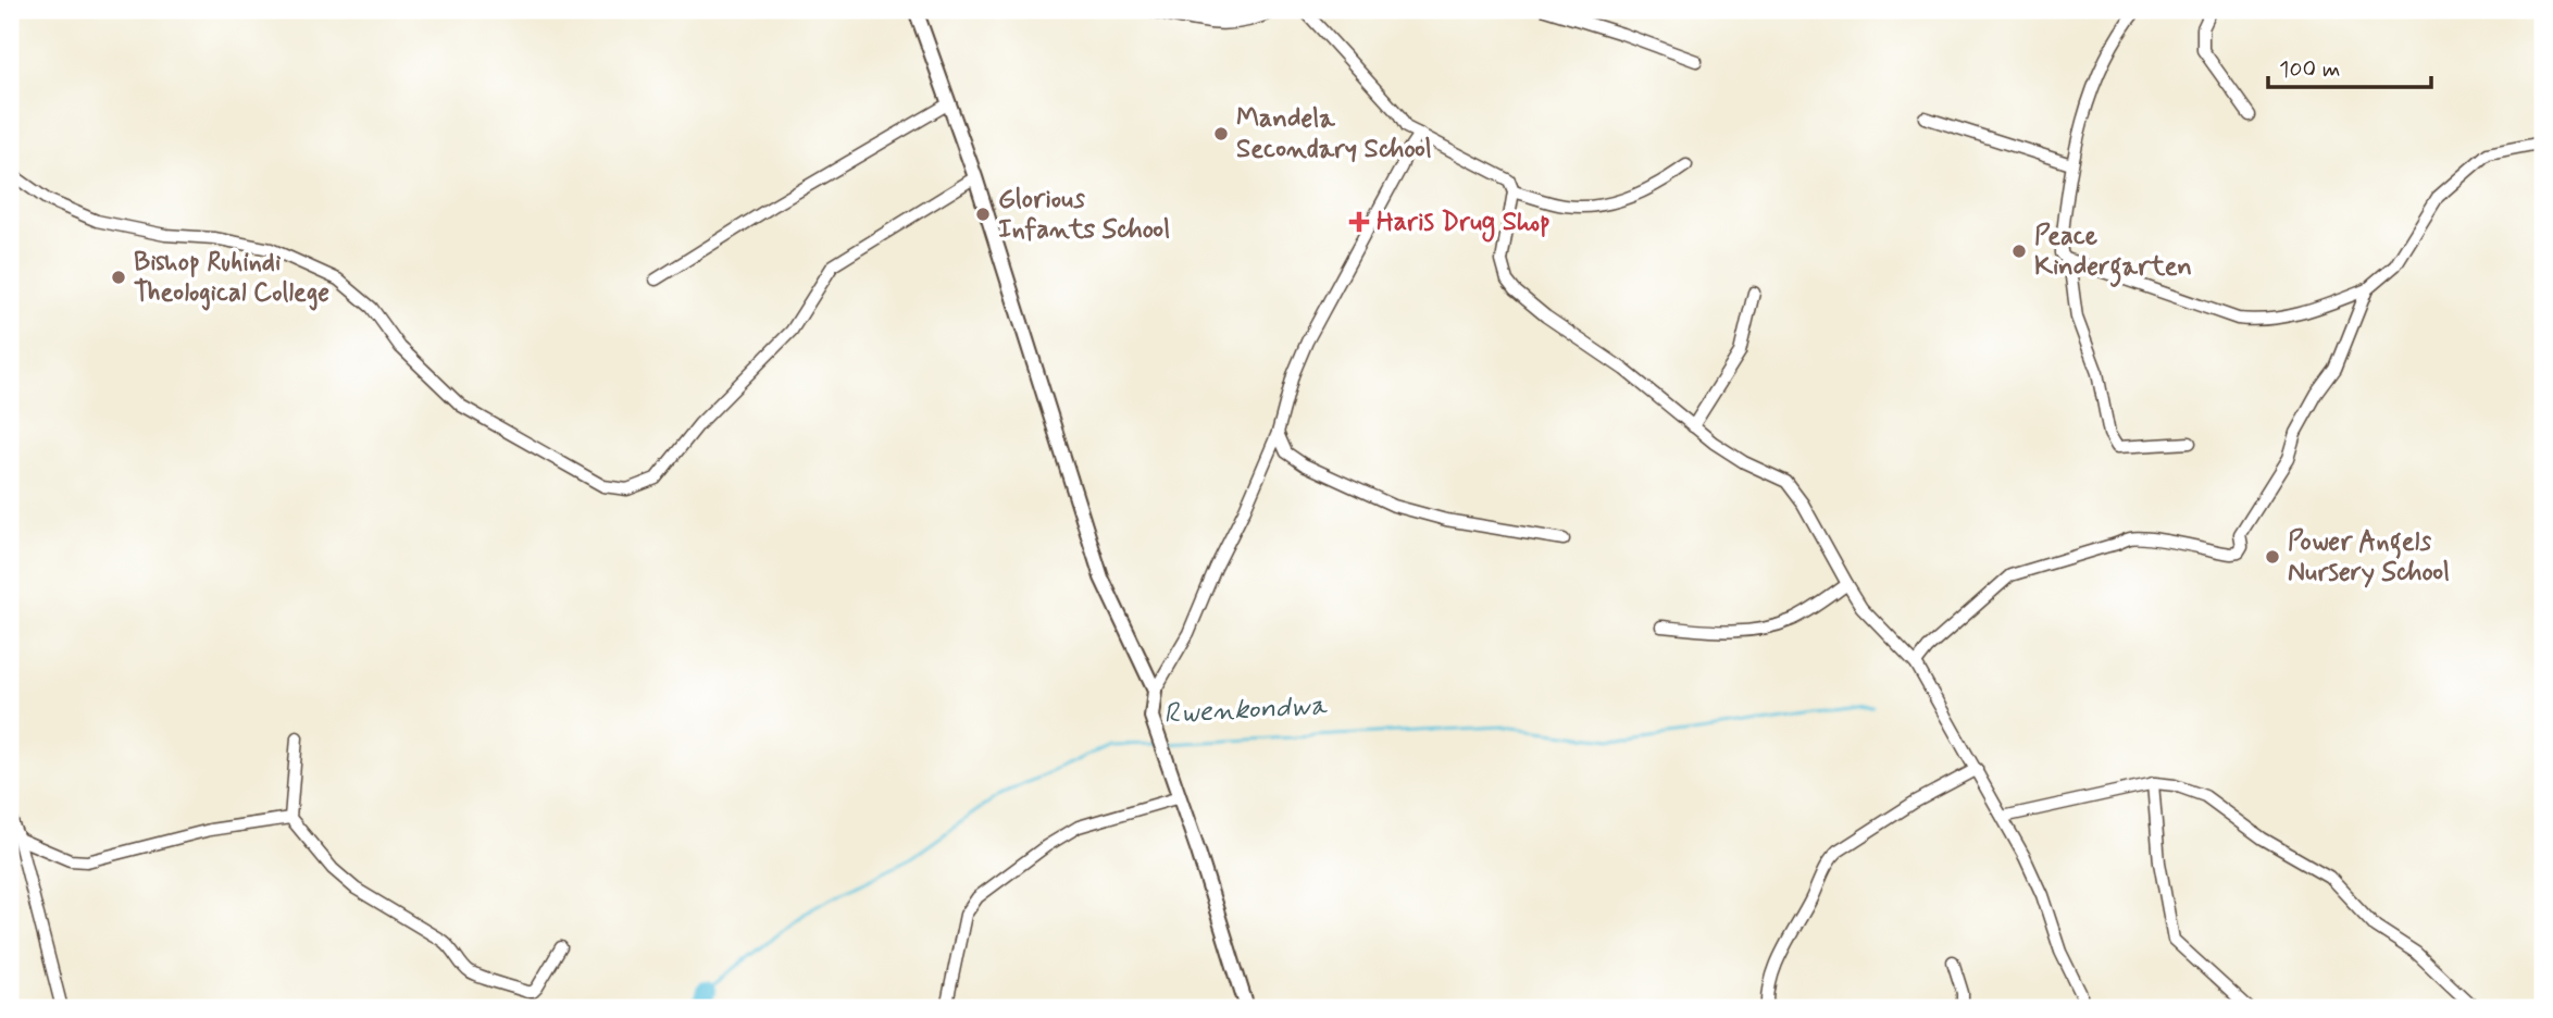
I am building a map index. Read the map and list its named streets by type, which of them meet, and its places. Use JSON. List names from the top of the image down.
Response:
{
  "water": ["Rwenkondwa"],
  "places": {
    "other": [
      "Mandela Secondary School",
      "Glorious Infants School",
      "Peace Kindergarten",
      "Bishop Ruhindi Theological College",
      "Power Angels Nursery School"
    ],
    "health": ["Haris Drug Shop"]
  },
  "scale_bar": "100 m"
}
